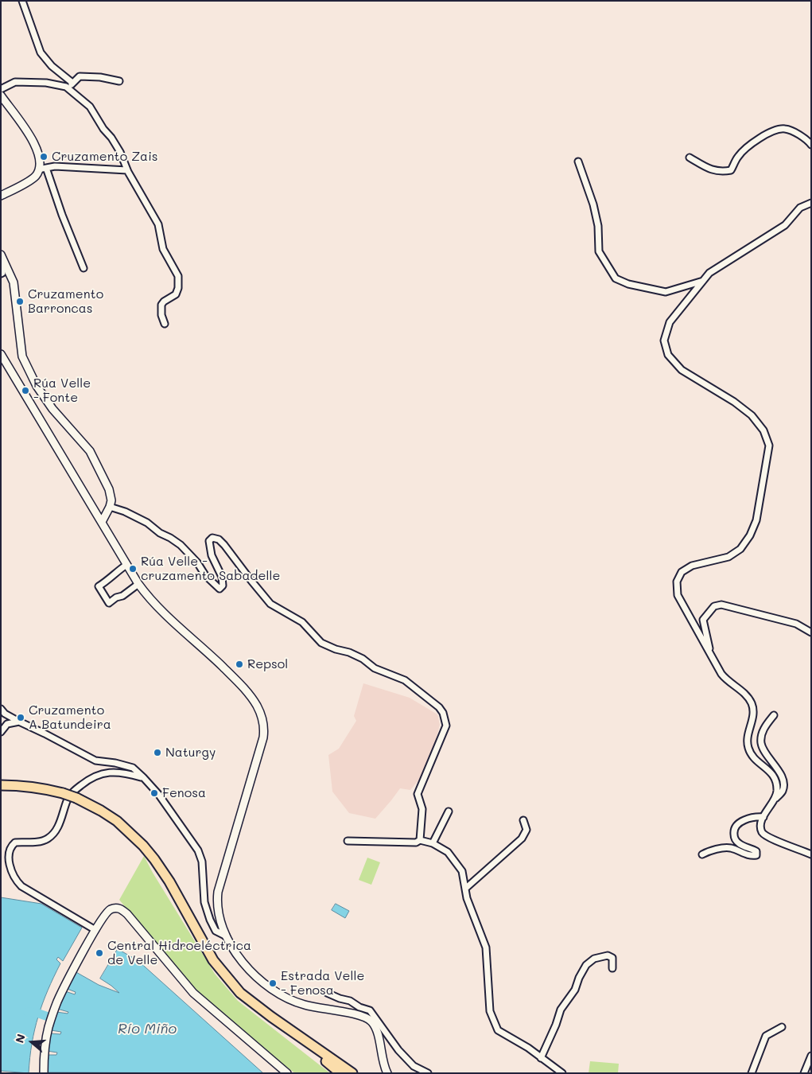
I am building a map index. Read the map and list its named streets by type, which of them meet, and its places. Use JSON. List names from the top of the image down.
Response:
{
  "water": ["Río Miño"],
  "places": [
    "Cruzamento Zais",
    "Cruzamento Barroncas",
    "Rúa Velle - Fonte",
    "Rúa Velle - cruzamento Sabadelle",
    "Repsol",
    "Cruzamento A Batundeira",
    "Naturgy",
    "Fenosa",
    "Central Hidroeléctrica de Velle",
    "Estrada Velle - Fenosa"
  ],
  "north": "left"
}
